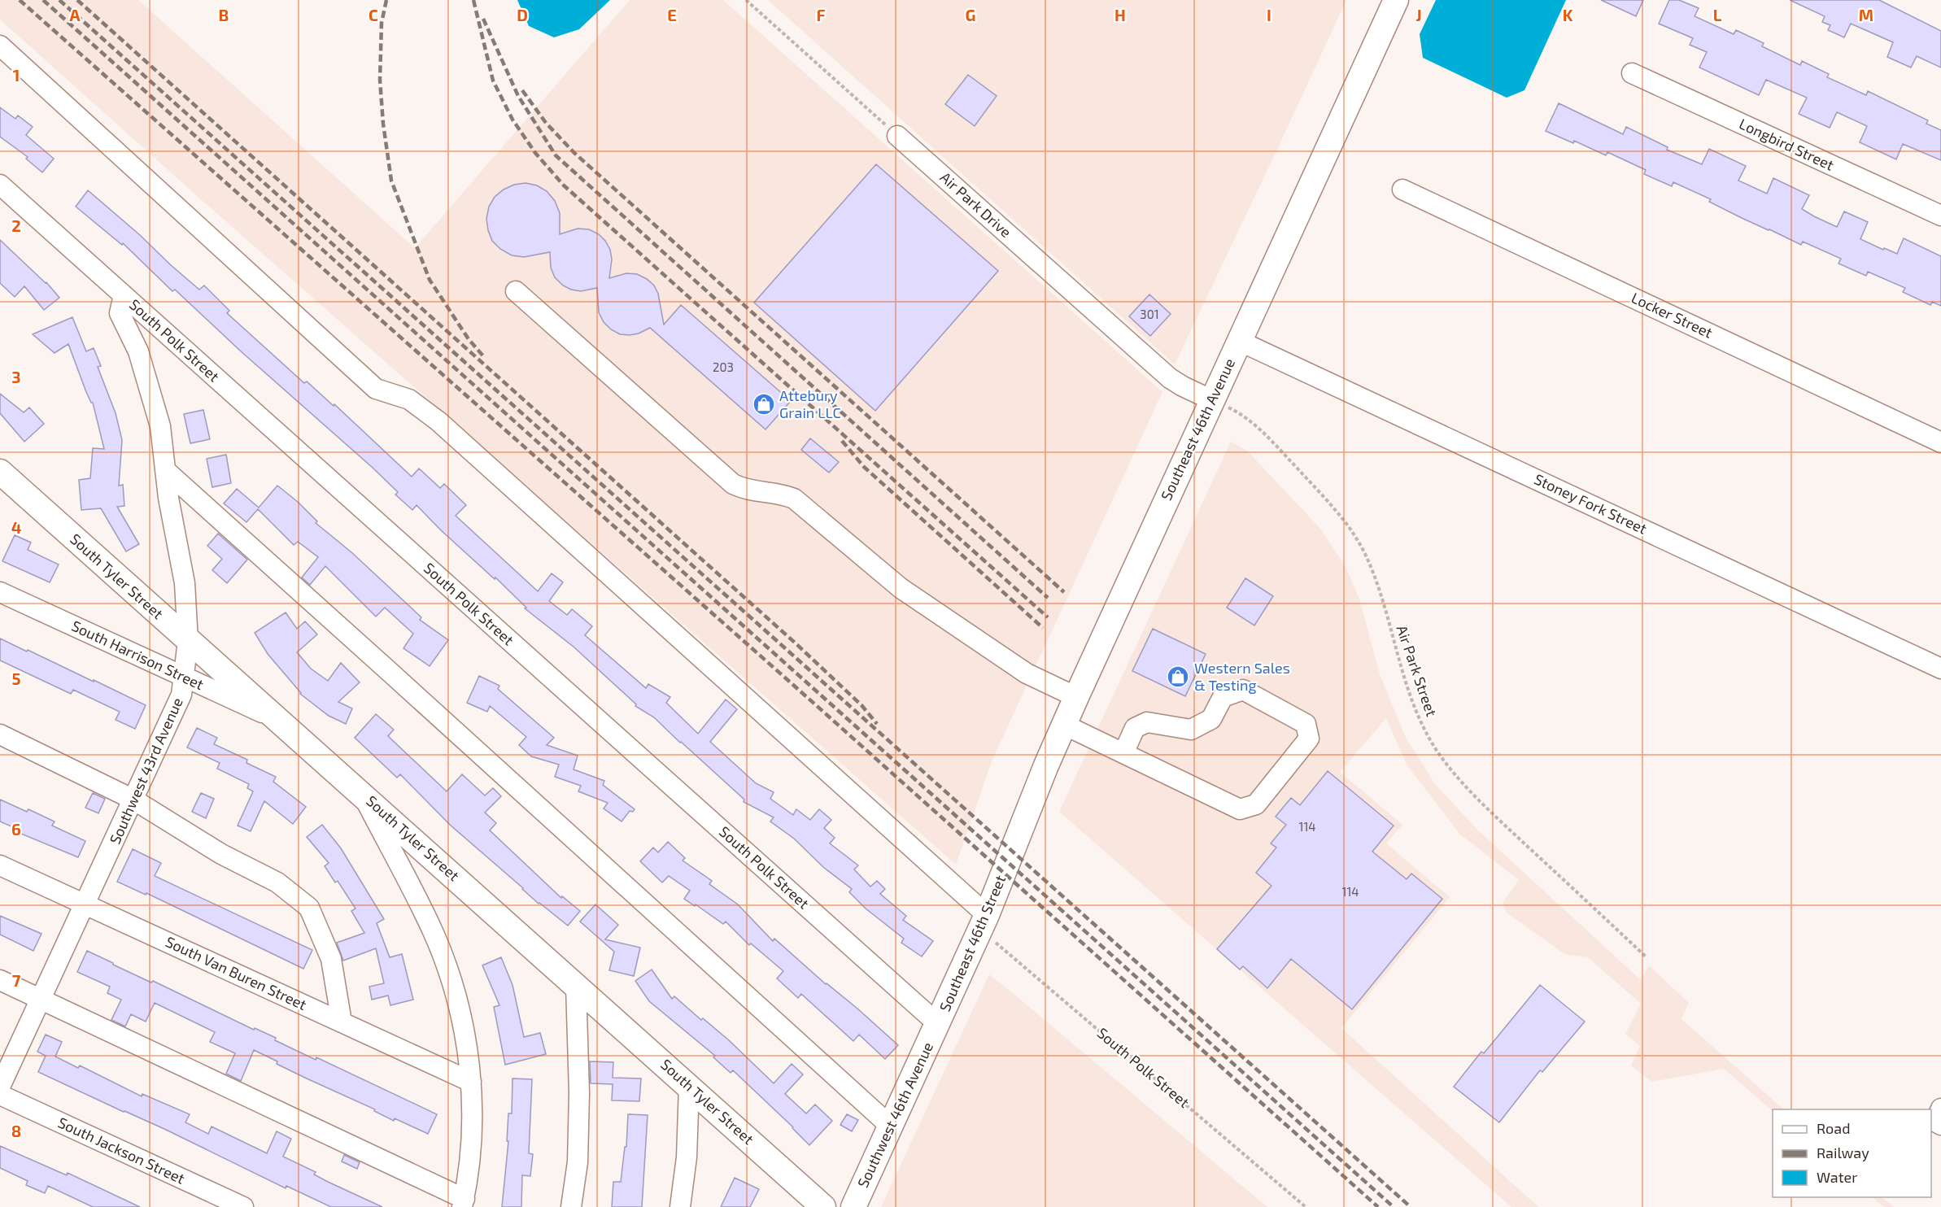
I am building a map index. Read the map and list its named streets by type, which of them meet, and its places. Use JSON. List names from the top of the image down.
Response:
{
  "streets": {
    "main road": [
      "Southeast 46th Avenue",
      "South Tyler Street",
      "Southeast 46th Street",
      "Southwest 46th Avenue"
    ],
    "street": [
      "Longbird Street",
      "Air Park Drive",
      "Locker Street",
      "South Polk Street",
      "Stoney Fork Street",
      "South Harrison Street",
      "Southwest 43rd Avenue",
      "South Van Buren Street",
      "South Jackson Street"
    ],
    "path": ["Air Park Street"]
  },
  "crossings": [
    ["Air Park Drive", "Southeast 46th Avenue"],
    ["Air Park Drive", "Air Park Street"],
    ["South Polk Street", "Southwest 43rd Avenue"],
    ["South Polk Street", "Southeast 46th Street"],
    ["South Polk Street", "Southwest 46th Avenue"],
    ["Southeast 46th Avenue", "Stoney Fork Street"],
    ["Southeast 46th Avenue", "Air Park Street"],
    ["Southeast 46th Avenue", "Southeast 46th Street"],
    ["South Tyler Street", "South Harrison Street"],
    ["South Tyler Street", "Southwest 43rd Avenue"],
    ["South Harrison Street", "Southwest 43rd Avenue"],
    ["Southwest 43rd Avenue", "South Van Buren Street"],
    ["Southeast 46th Street", "Southwest 46th Avenue"]
  ],
  "places": {
    "shop": ["Attebury Grain LLC", "Western Sales & Testing"]
  },
  "house_numbers": [
    "301",
    "203",
    "114",
    "114"
  ],
  "legend": ["Road", "Railway", "Water"],
  "grid": {
    "columns": [
      "A",
      "B",
      "C",
      "D",
      "E",
      "F",
      "G",
      "H",
      "I",
      "J",
      "K",
      "L",
      "M"
    ],
    "rows": [
      "1",
      "2",
      "3",
      "4",
      "5",
      "6",
      "7",
      "8"
    ]
  }
}
